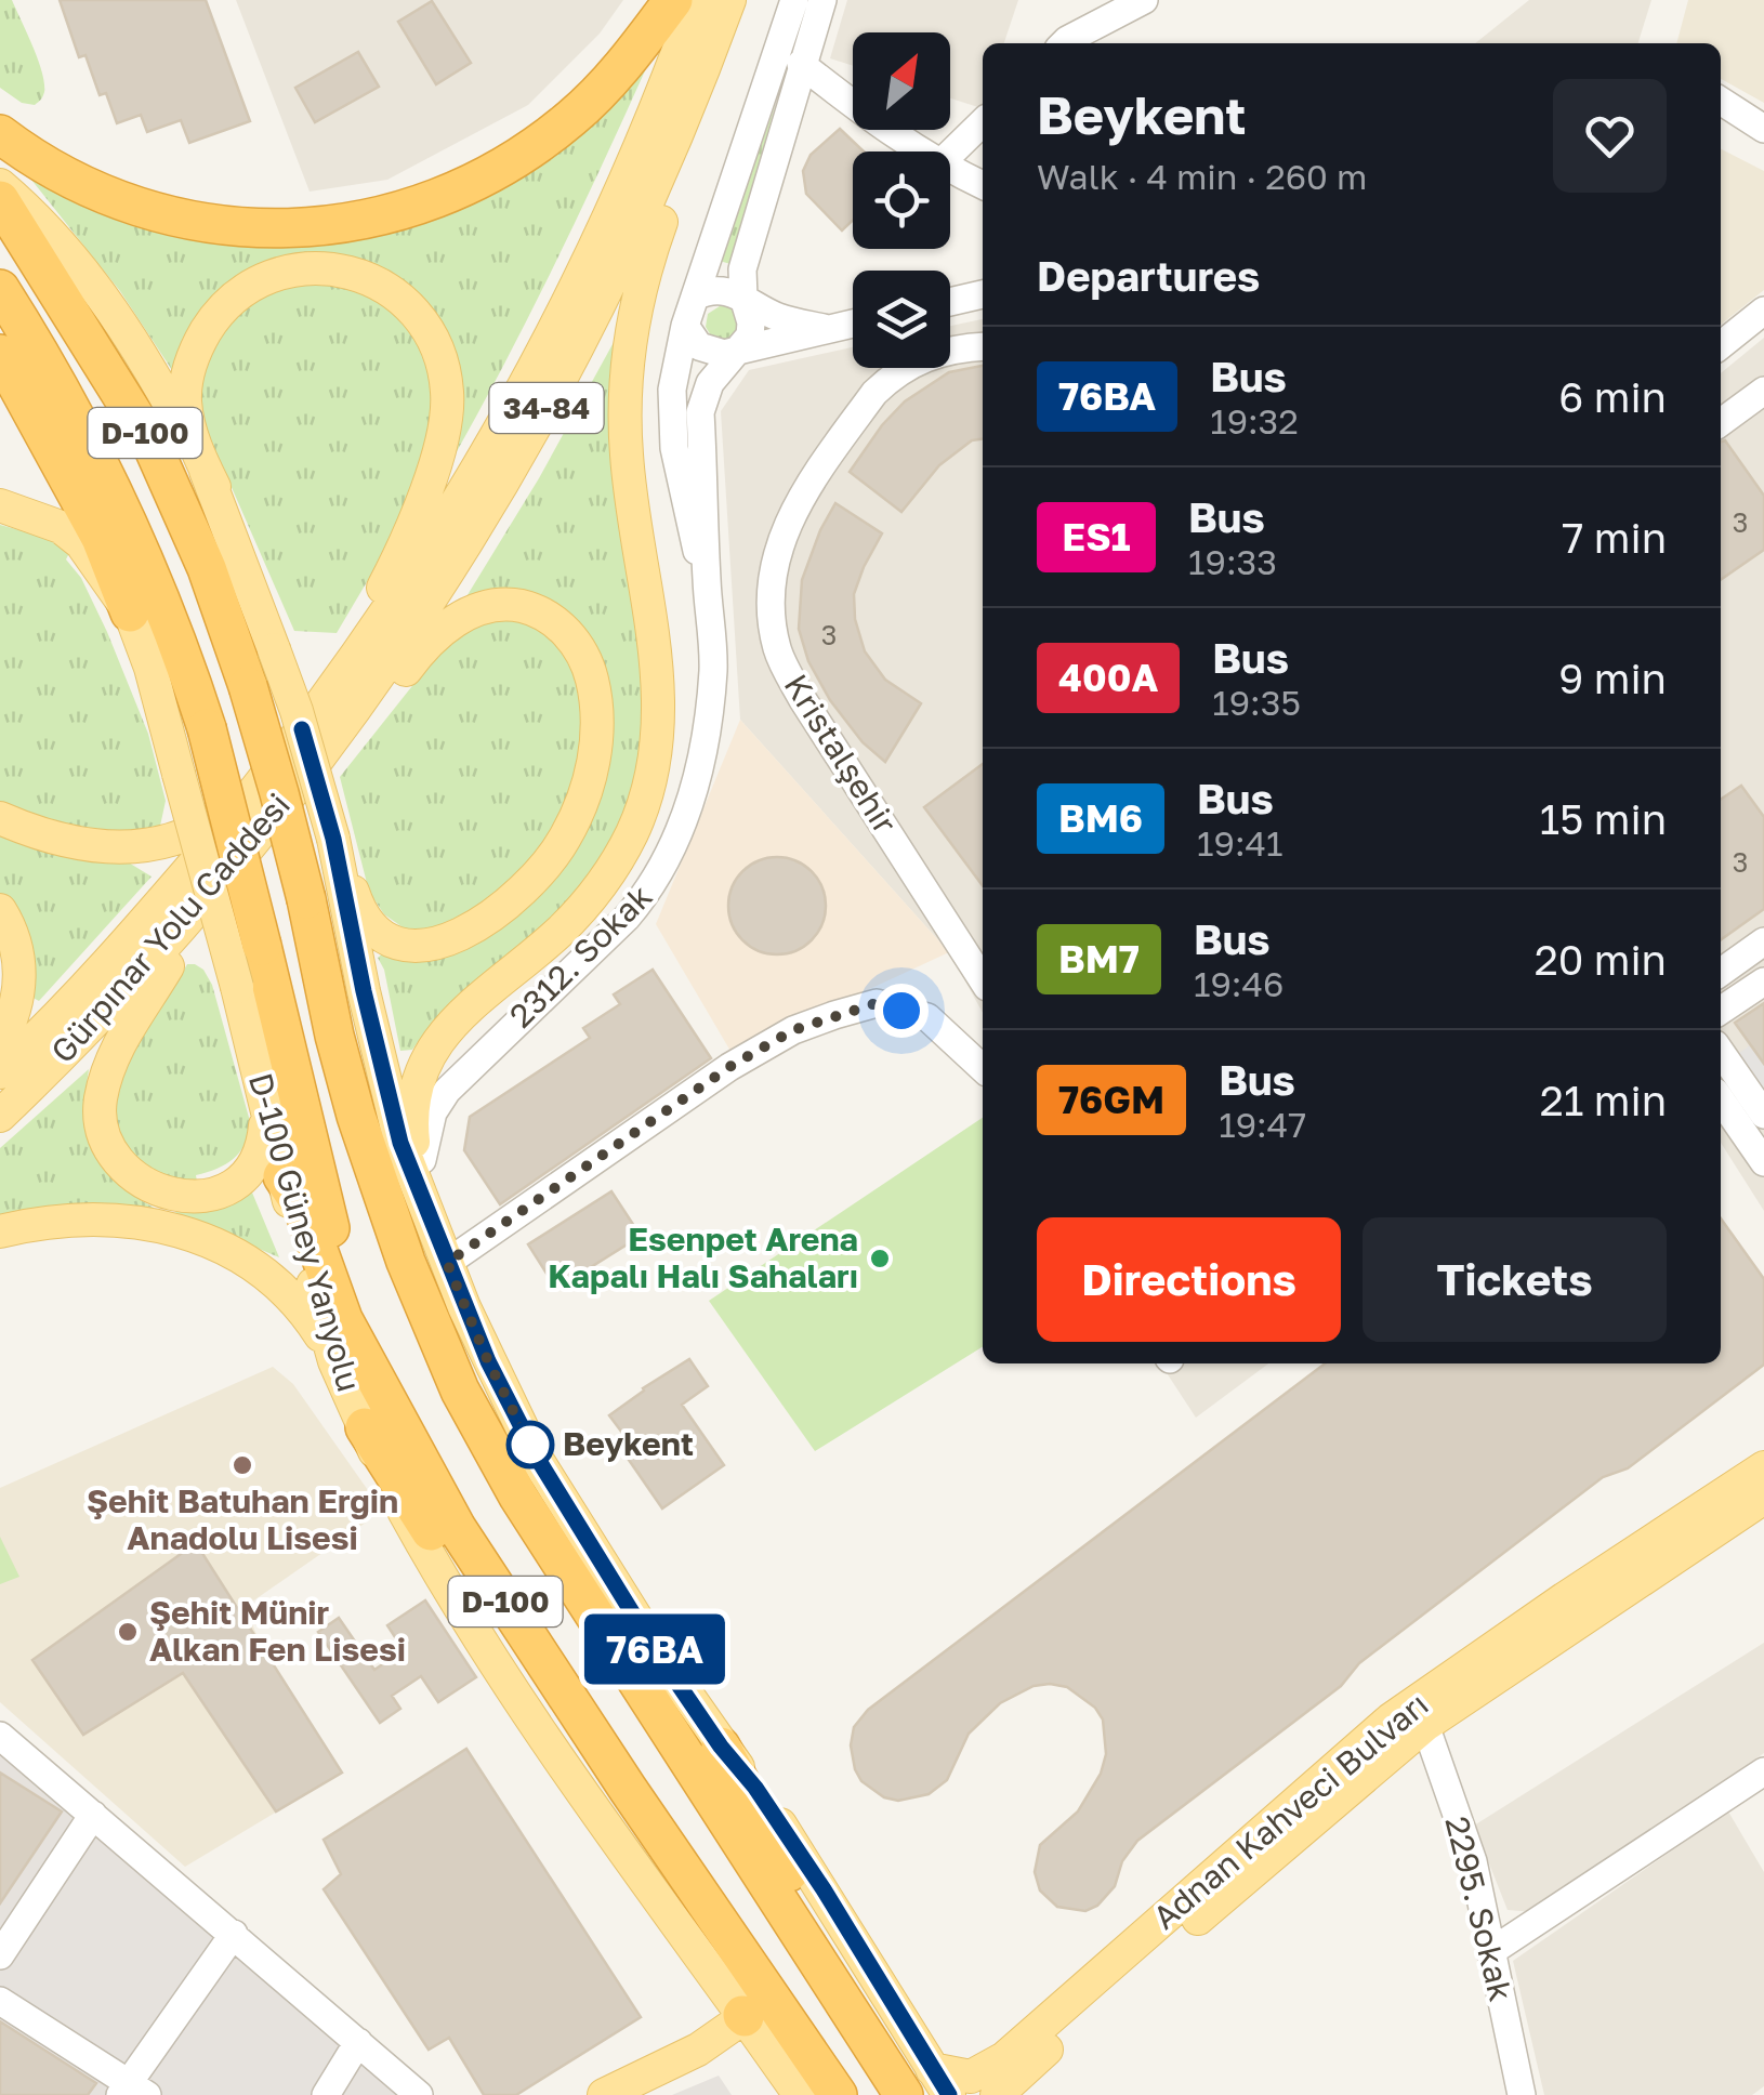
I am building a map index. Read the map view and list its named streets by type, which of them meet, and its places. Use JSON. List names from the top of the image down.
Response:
{
  "streets": {
    "highway": ["D-100"],
    "main road": [
      "34-84",
      "Gürpınar Yolu Caddesi",
      "D-100 Güney Yanyolu",
      "Adnan Kahveci Bulvarı"
    ],
    "street": ["Kristalşehir", "2312. Sokak", "2295. Sokak"]
  },
  "crossings": [
    ["34-84", "Gürpınar Yolu Caddesi"],
    ["D-100", "D-100 Güney Yanyolu"],
    ["Adnan Kahveci Bulvarı", "2295. Sokak"]
  ],
  "places": [
    "Esenpet Arena Kapalı Halı Sahaları",
    "Beykent",
    "Şehit Batuhan Ergin Anadolu Lisesi",
    "Şehit Münir Alkan Fen Lisesi"
  ],
  "lines": ["bus line 76BA"],
  "house_numbers": ["3", "3", "3"],
  "north": "top right",
  "page": {
    "on_map": "76BA",
    "heading": [
      ["Beykent", "Walk · 4 min · 260 m"],
      "Departures"
    ],
    "list": [
      {
        "mark": "76BA",
        "name": "Bus",
        "note": "19:32",
        "value": "6 min"
      },
      {
        "mark": "ES1",
        "name": "Bus",
        "note": "19:33",
        "value": "7 min"
      },
      {
        "mark": "400A",
        "name": "Bus",
        "note": "19:35",
        "value": "9 min"
      },
      {
        "mark": "BM6",
        "name": "Bus",
        "note": "19:41",
        "value": "15 min"
      },
      {
        "mark": "BM7",
        "name": "Bus",
        "note": "19:46",
        "value": "20 min"
      },
      {
        "mark": "76GM",
        "name": "Bus",
        "note": "19:47",
        "value": "21 min"
      }
    ],
    "buttons": ["Directions", "Tickets"]
  }
}
